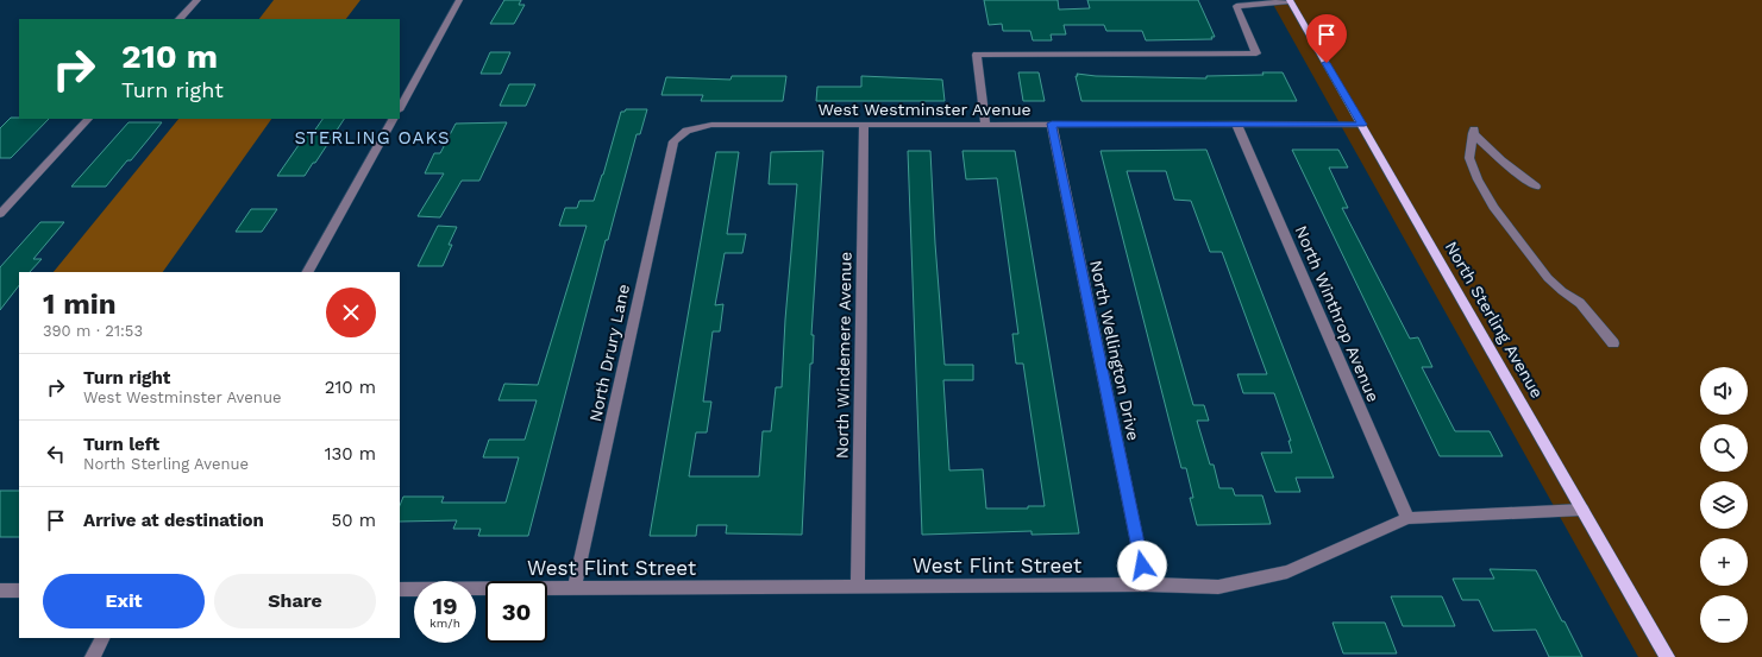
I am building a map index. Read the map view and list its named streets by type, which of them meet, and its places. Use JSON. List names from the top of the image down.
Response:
{
  "streets": {
    "main road": ["North Sterling Avenue"],
    "street": [
      "West Westminster Avenue",
      "North Winthrop Avenue",
      "North Wellington Drive",
      "North Drury Lane",
      "North Windemere Avenue",
      "West Flint Street"
    ]
  },
  "crossings": [
    ["West Westminster Avenue", "North Winthrop Avenue"],
    ["West Westminster Avenue", "North Sterling Avenue"],
    ["West Westminster Avenue", "North Wellington Drive"],
    ["West Westminster Avenue", "North Drury Lane"],
    ["West Westminster Avenue", "North Windemere Avenue"],
    ["North Winthrop Avenue", "West Flint Street"],
    ["North Sterling Avenue", "West Flint Street"],
    ["North Wellington Drive", "West Flint Street"],
    ["North Drury Lane", "West Flint Street"],
    ["North Windemere Avenue", "West Flint Street"]
  ],
  "districts": ["STERLING OAKS"],
  "page": {
    "turn": ["210 m", "Turn right"],
    "heading": ["1 min", "390 m · 21:53"],
    "list": [
      {
        "name": "Turn right",
        "note": "West Westminster Avenue",
        "value": "210 m"
      },
      {
        "name": "Turn left",
        "note": "North Sterling Avenue",
        "value": "130 m"
      },
      {
        "name": "Arrive at destination",
        "value": "50 m"
      }
    ],
    "map_buttons": ["+", "−"],
    "buttons": ["Exit", "Share"],
    "speed": "19 km/h",
    "limit": "30"
  }
}
